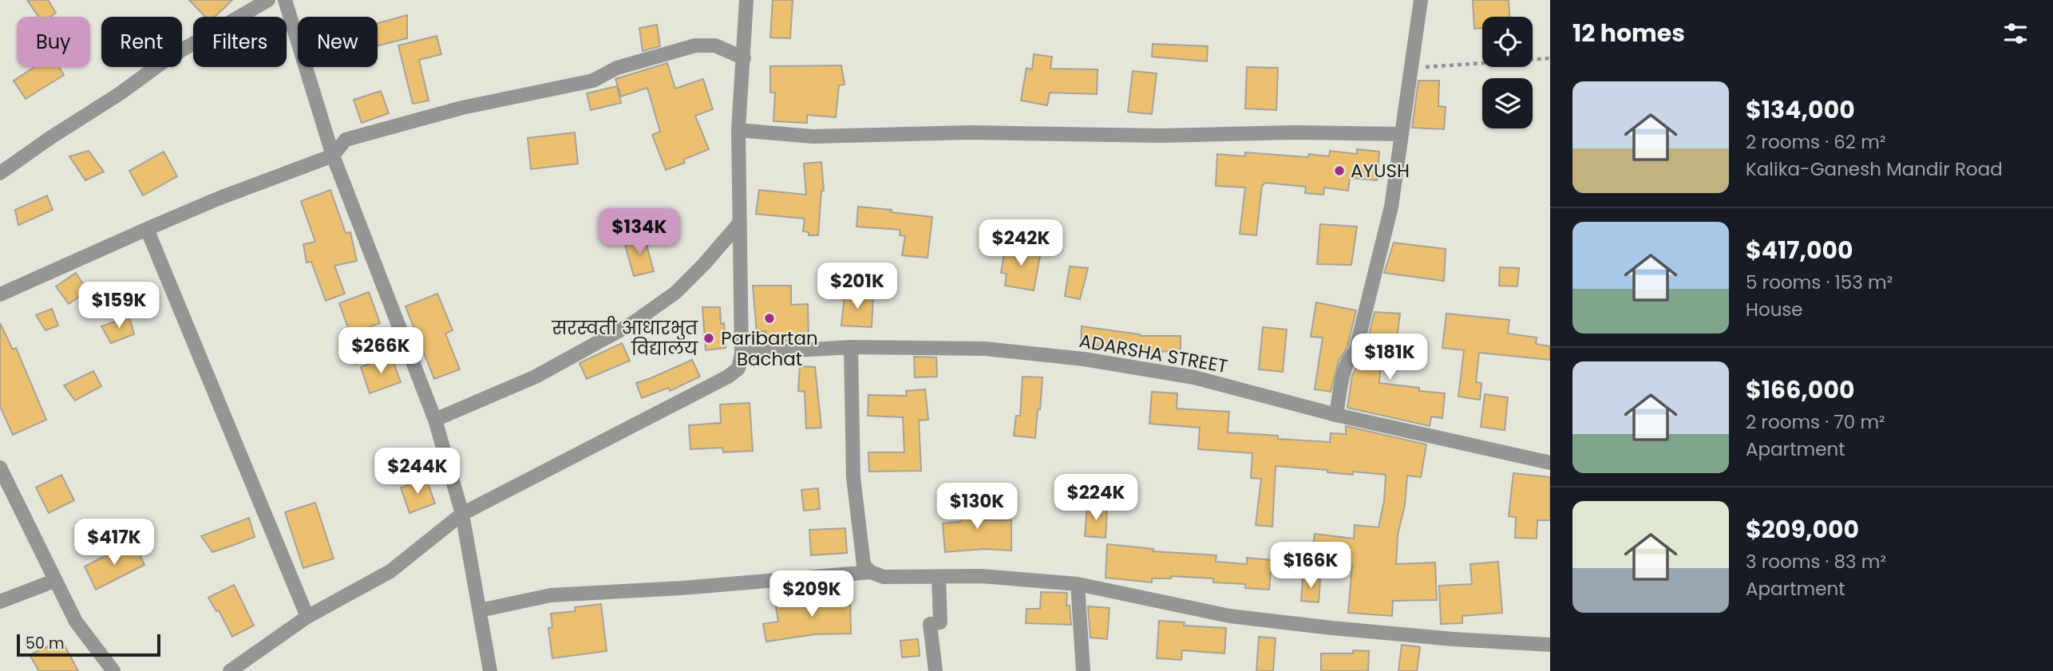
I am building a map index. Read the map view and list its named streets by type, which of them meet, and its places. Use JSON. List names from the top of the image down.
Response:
{
  "streets": {
    "street": ["ADARSHA STREET"]
  },
  "places": ["AYUSH", "Paribartan Bachat", "सरस्वती आधारभुत विद्यालय"],
  "scale_bar": "50 m",
  "page": {
    "heading": "12 homes",
    "chip": [
      "Buy",
      "Rent",
      "Filters",
      "New"
    ],
    "list": [
      {
        "name": "$134,000",
        "note": "2 rooms · 62 m² · Kalika-Ganesh Mandir Road"
      },
      {
        "name": "$417,000",
        "note": "5 rooms · 153 m² · House"
      },
      {
        "name": "$166,000",
        "note": "2 rooms · 70 m² · Apartment"
      },
      {
        "name": "$209,000",
        "note": "3 rooms · 83 m² · Apartment"
      }
    ],
    "price": [
      "$134K",
      "$242K",
      "$201K",
      "$159K",
      "$266K",
      "$181K",
      "$244K",
      "$224K",
      "$130K",
      "$417K",
      "$166K",
      "$209K"
    ],
    "scale": "50 m"
  }
}
